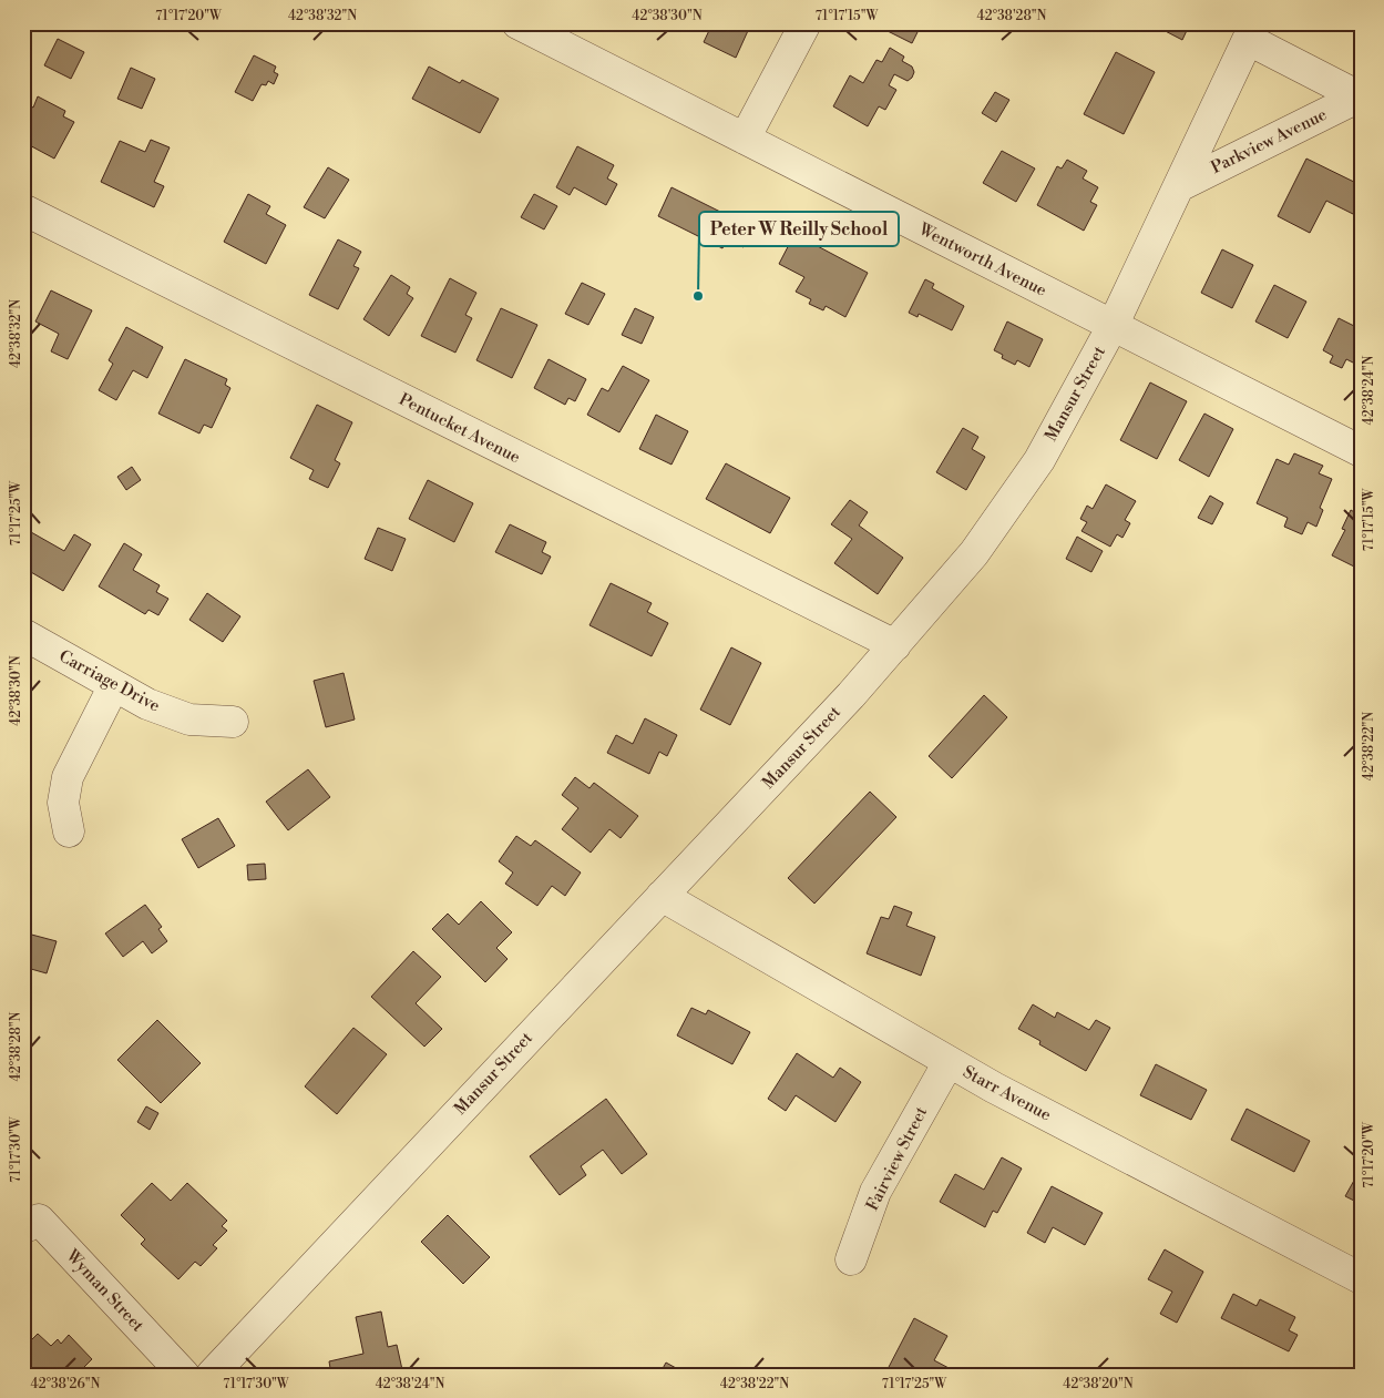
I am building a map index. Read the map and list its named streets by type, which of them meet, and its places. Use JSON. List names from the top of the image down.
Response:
{
  "streets": {
    "street": [
      "Parkview Avenue",
      "Wentworth Avenue",
      "Mansur Street",
      "Pentucket Avenue",
      "Carriage Drive",
      "Starr Avenue",
      "Fairview Street",
      "Wyman Street"
    ]
  },
  "crossings": [
    ["Parkview Avenue", "Mansur Street"],
    ["Wentworth Avenue", "Mansur Street"],
    ["Mansur Street", "Pentucket Avenue"],
    ["Mansur Street", "Starr Avenue"],
    ["Starr Avenue", "Fairview Street"]
  ],
  "places": ["Peter W Reilly School"],
  "coordinates": [
    "71°17'20\"W",
    "42°38'32\"N",
    "42°38'30\"N",
    "71°17'15\"W",
    "42°38'28\"N",
    "42°38'24\"N",
    "71°17'25\"W",
    "42°38'22\"N",
    "71°17'30\"W",
    "42°38'26\"N",
    "42°38'20\"N"
  ]
}
